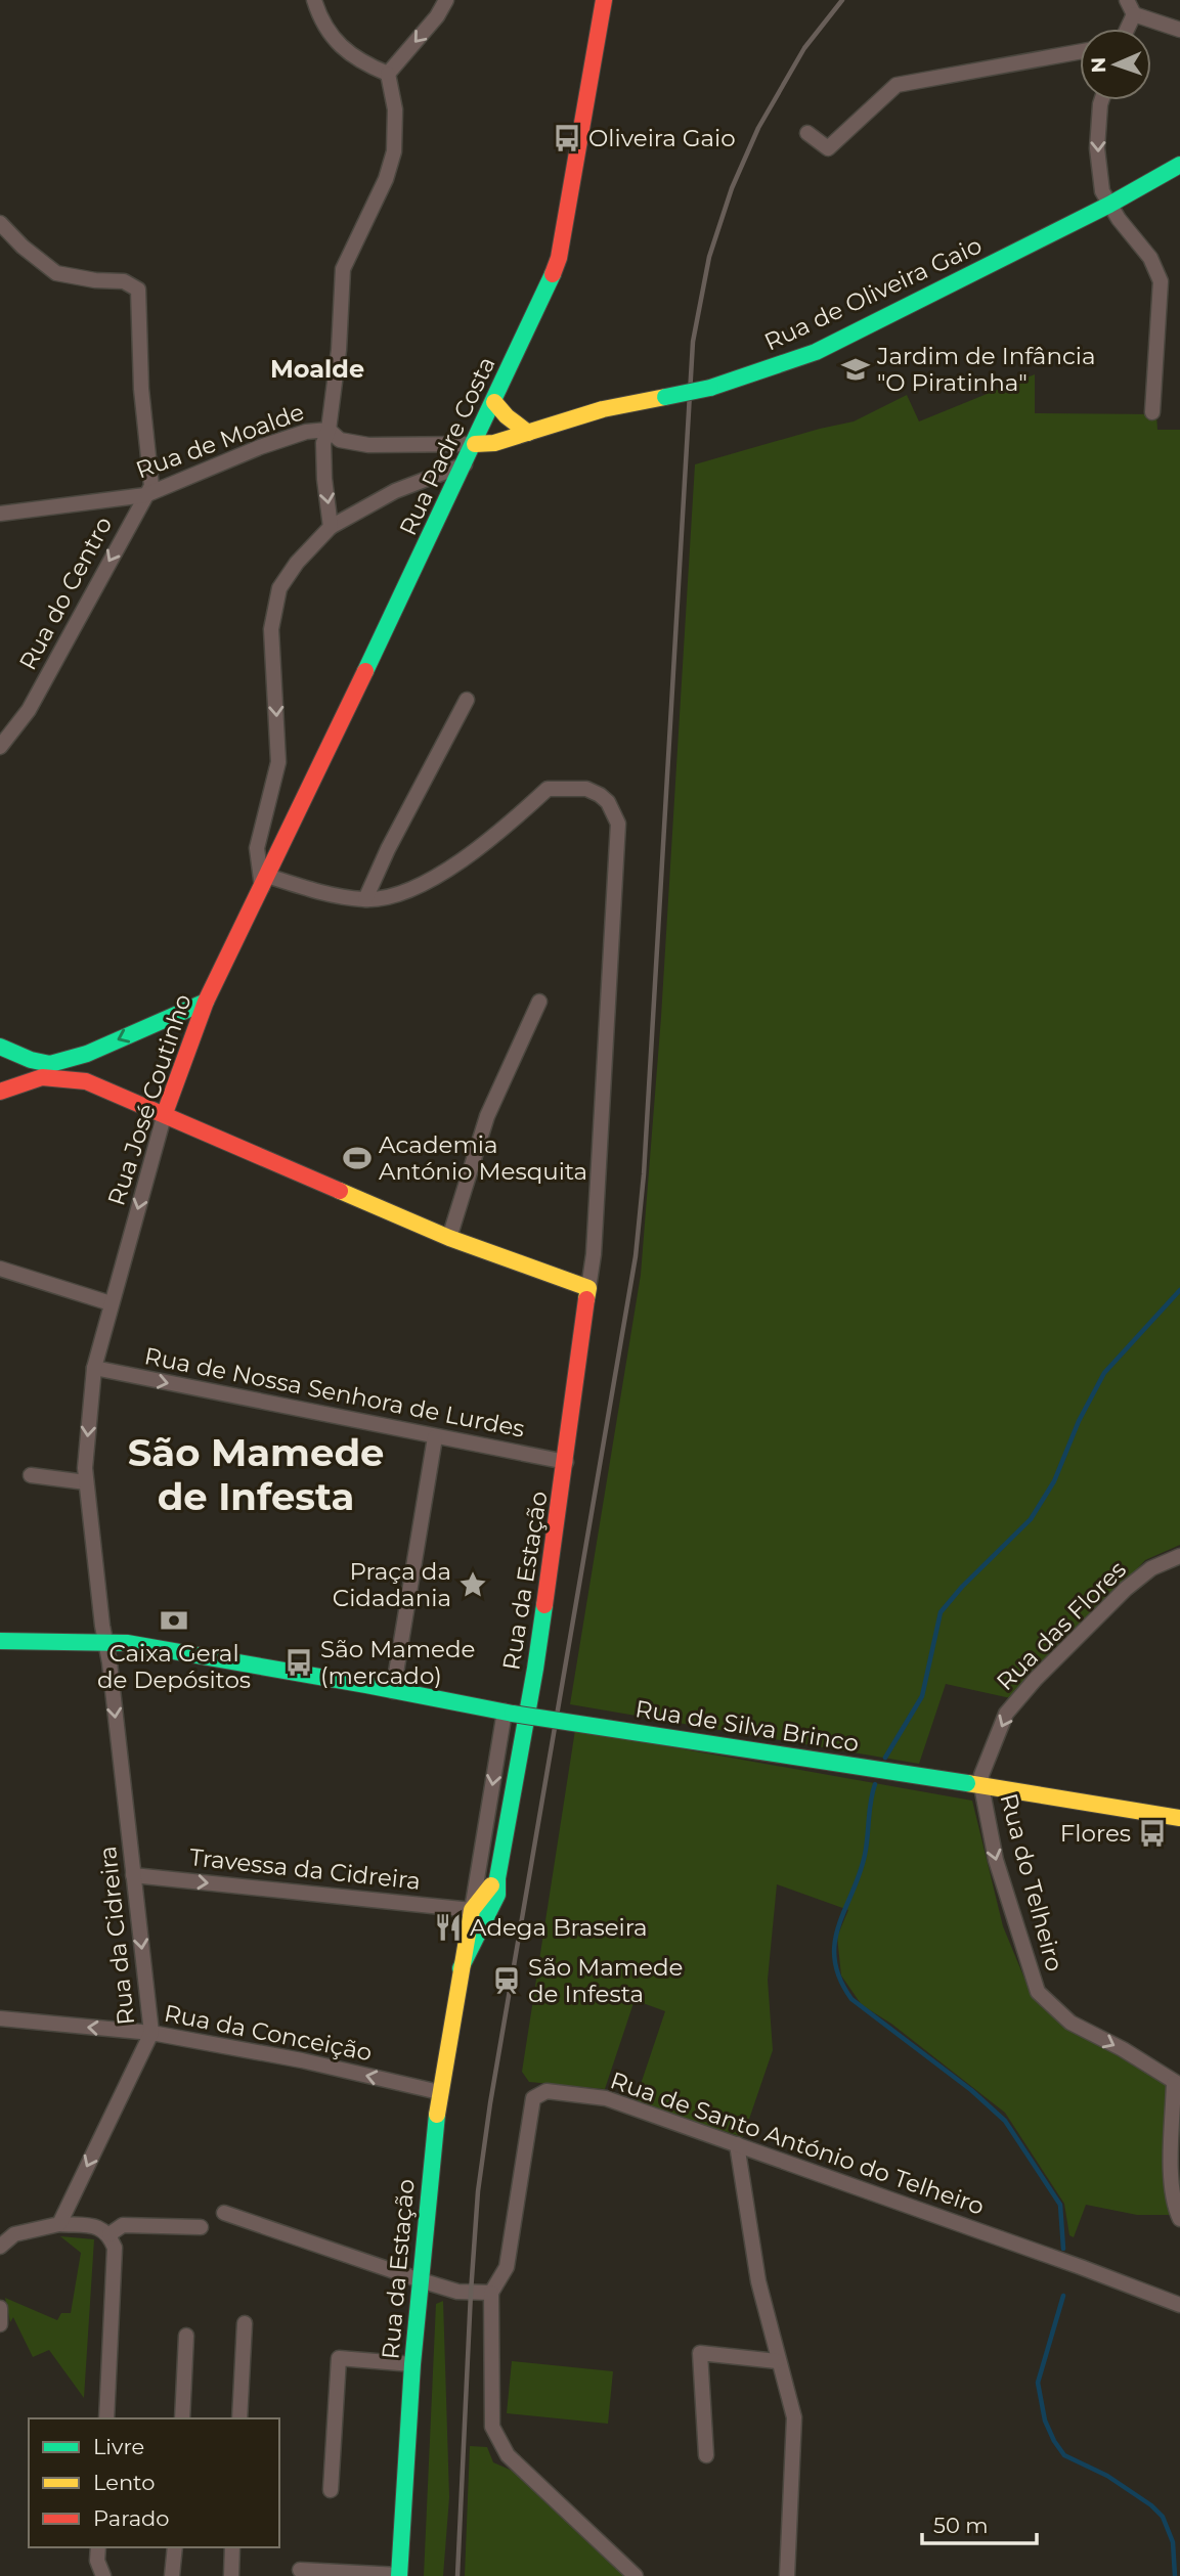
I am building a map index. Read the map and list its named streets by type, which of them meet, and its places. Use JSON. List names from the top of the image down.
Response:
{
  "streets": {
    "street": [
      "Rua de Oliveira Gaio",
      "Rua de Moalde",
      "Rua Padre Costa",
      "Rua do Centro",
      "Rua José Coutinho",
      "Rua de Nossa Senhora de Lurdes",
      "Rua da Estação",
      "Rua das Flores",
      "Rua de Silva Brinco",
      "Travessa da Cidreira",
      "Rua do Telheiro",
      "Rua da Cidreira",
      "Rua da Conceição",
      "Rua de Santo António do Telheiro"
    ]
  },
  "crossings": [
    ["Rua de Oliveira Gaio", "Rua de Moalde"],
    ["Rua de Oliveira Gaio", "Rua Padre Costa"],
    ["Rua de Moalde", "Rua do Centro"],
    ["Rua Padre Costa", "Rua José Coutinho"],
    ["Rua José Coutinho", "Rua de Nossa Senhora de Lurdes"],
    ["Rua José Coutinho", "Rua de Silva Brinco"],
    ["Rua José Coutinho", "Rua da Cidreira"],
    ["Rua de Nossa Senhora de Lurdes", "Rua da Estação"],
    ["Rua da Estação", "Rua de Silva Brinco"],
    ["Rua da Estação", "Travessa da Cidreira"],
    ["Rua da Estação", "Rua da Conceição"],
    ["Rua das Flores", "Rua de Silva Brinco"],
    ["Rua das Flores", "Rua do Telheiro"],
    ["Rua de Silva Brinco", "Rua do Telheiro"],
    ["Rua de Silva Brinco", "Rua da Cidreira"],
    ["Travessa da Cidreira", "Rua da Cidreira"],
    ["Rua da Cidreira", "Rua da Conceição"]
  ],
  "one_way": [
    "Rua do Centro",
    "Rua José Coutinho",
    "Rua de Nossa Senhora de Lurdes",
    "Rua das Flores",
    "Travessa da Cidreira",
    "Rua do Telheiro",
    "Rua da Cidreira",
    "Rua da Conceição"
  ],
  "districts": ["Moalde", "São Mamede de Infesta"],
  "places": {
    "bus stop": ["Oliveira Gaio", "São Mamede (mercado)", "Flores"],
    "school or university": ["Jardim de Infância \"O Piratinha\""],
    "sports": ["Academia António Mesquita"],
    "place": ["Praça da Cidadania"],
    "bank": ["Caixa Geral de Depósitos"],
    "restaurant": ["Adega Braseira"],
    "station": ["São Mamede de Infesta"]
  },
  "legend": ["Livre", "Lento", "Parado"],
  "scale_bar": "50 m",
  "north": "left"
}
